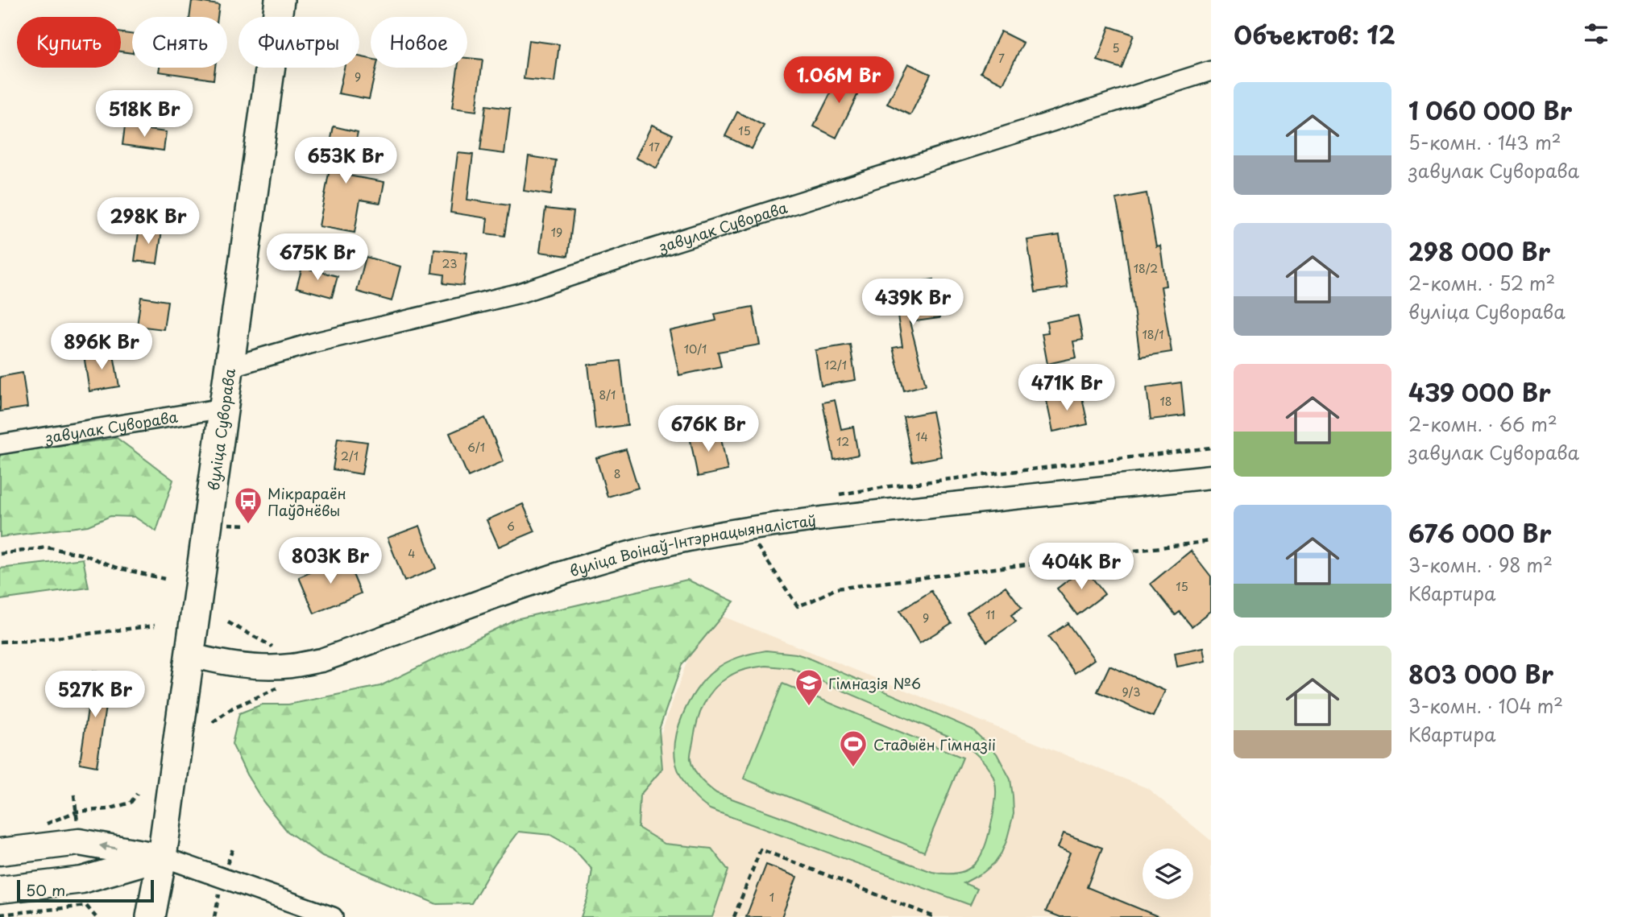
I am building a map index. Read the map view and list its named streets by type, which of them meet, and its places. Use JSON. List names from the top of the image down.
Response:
{
  "streets": {
    "main road": ["вуліца Суворава"],
    "street": ["завулак Суворава", "вуліца Воінаў-Інтэрнацыяналістаў"]
  },
  "crossings": [
    ["завулак Суворава", "вуліца Суворава"],
    ["вуліца Суворава", "вуліца Воінаў-Інтэрнацыяналістаў"]
  ],
  "places": {
    "bus stop": ["Мікрараён Паўднёвы"],
    "school or university": ["Гімназія №6"],
    "sports": ["Стадыён Гімназіі"]
  },
  "house_numbers": [
    "5",
    "7",
    "9",
    "15",
    "17",
    "19",
    "23",
    "18/2",
    "18/1",
    "10/1",
    "12/1",
    "8/1",
    "18",
    "14",
    "12",
    "6/1",
    "2/1",
    "8",
    "6",
    "4",
    "15",
    "11",
    "9",
    "9/3",
    "1"
  ],
  "scale_bar": "50 m",
  "page": {
    "heading": "Объектов: 12",
    "chip": [
      "Купить",
      "Снять",
      "Фильтры",
      "Новое"
    ],
    "price": [
      "1.06M Br",
      "518K Br",
      "653K Br",
      "298K Br",
      "675K Br",
      "439K Br",
      "896K Br",
      "471K Br",
      "676K Br",
      "803K Br",
      "404K Br",
      "527K Br"
    ],
    "list": [
      {
        "name": "1 060 000 Br",
        "note": "5-комн. · 143 m² · завулак Суворава"
      },
      {
        "name": "298 000 Br",
        "note": "2-комн. · 52 m² · вуліца Суворава"
      },
      {
        "name": "439 000 Br",
        "note": "2-комн. · 66 m² · завулак Суворава"
      },
      {
        "name": "676 000 Br",
        "note": "3-комн. · 98 m² · Квартира"
      },
      {
        "name": "803 000 Br",
        "note": "3-комн. · 104 m² · Квартира"
      }
    ],
    "scale": "50 m"
  }
}
